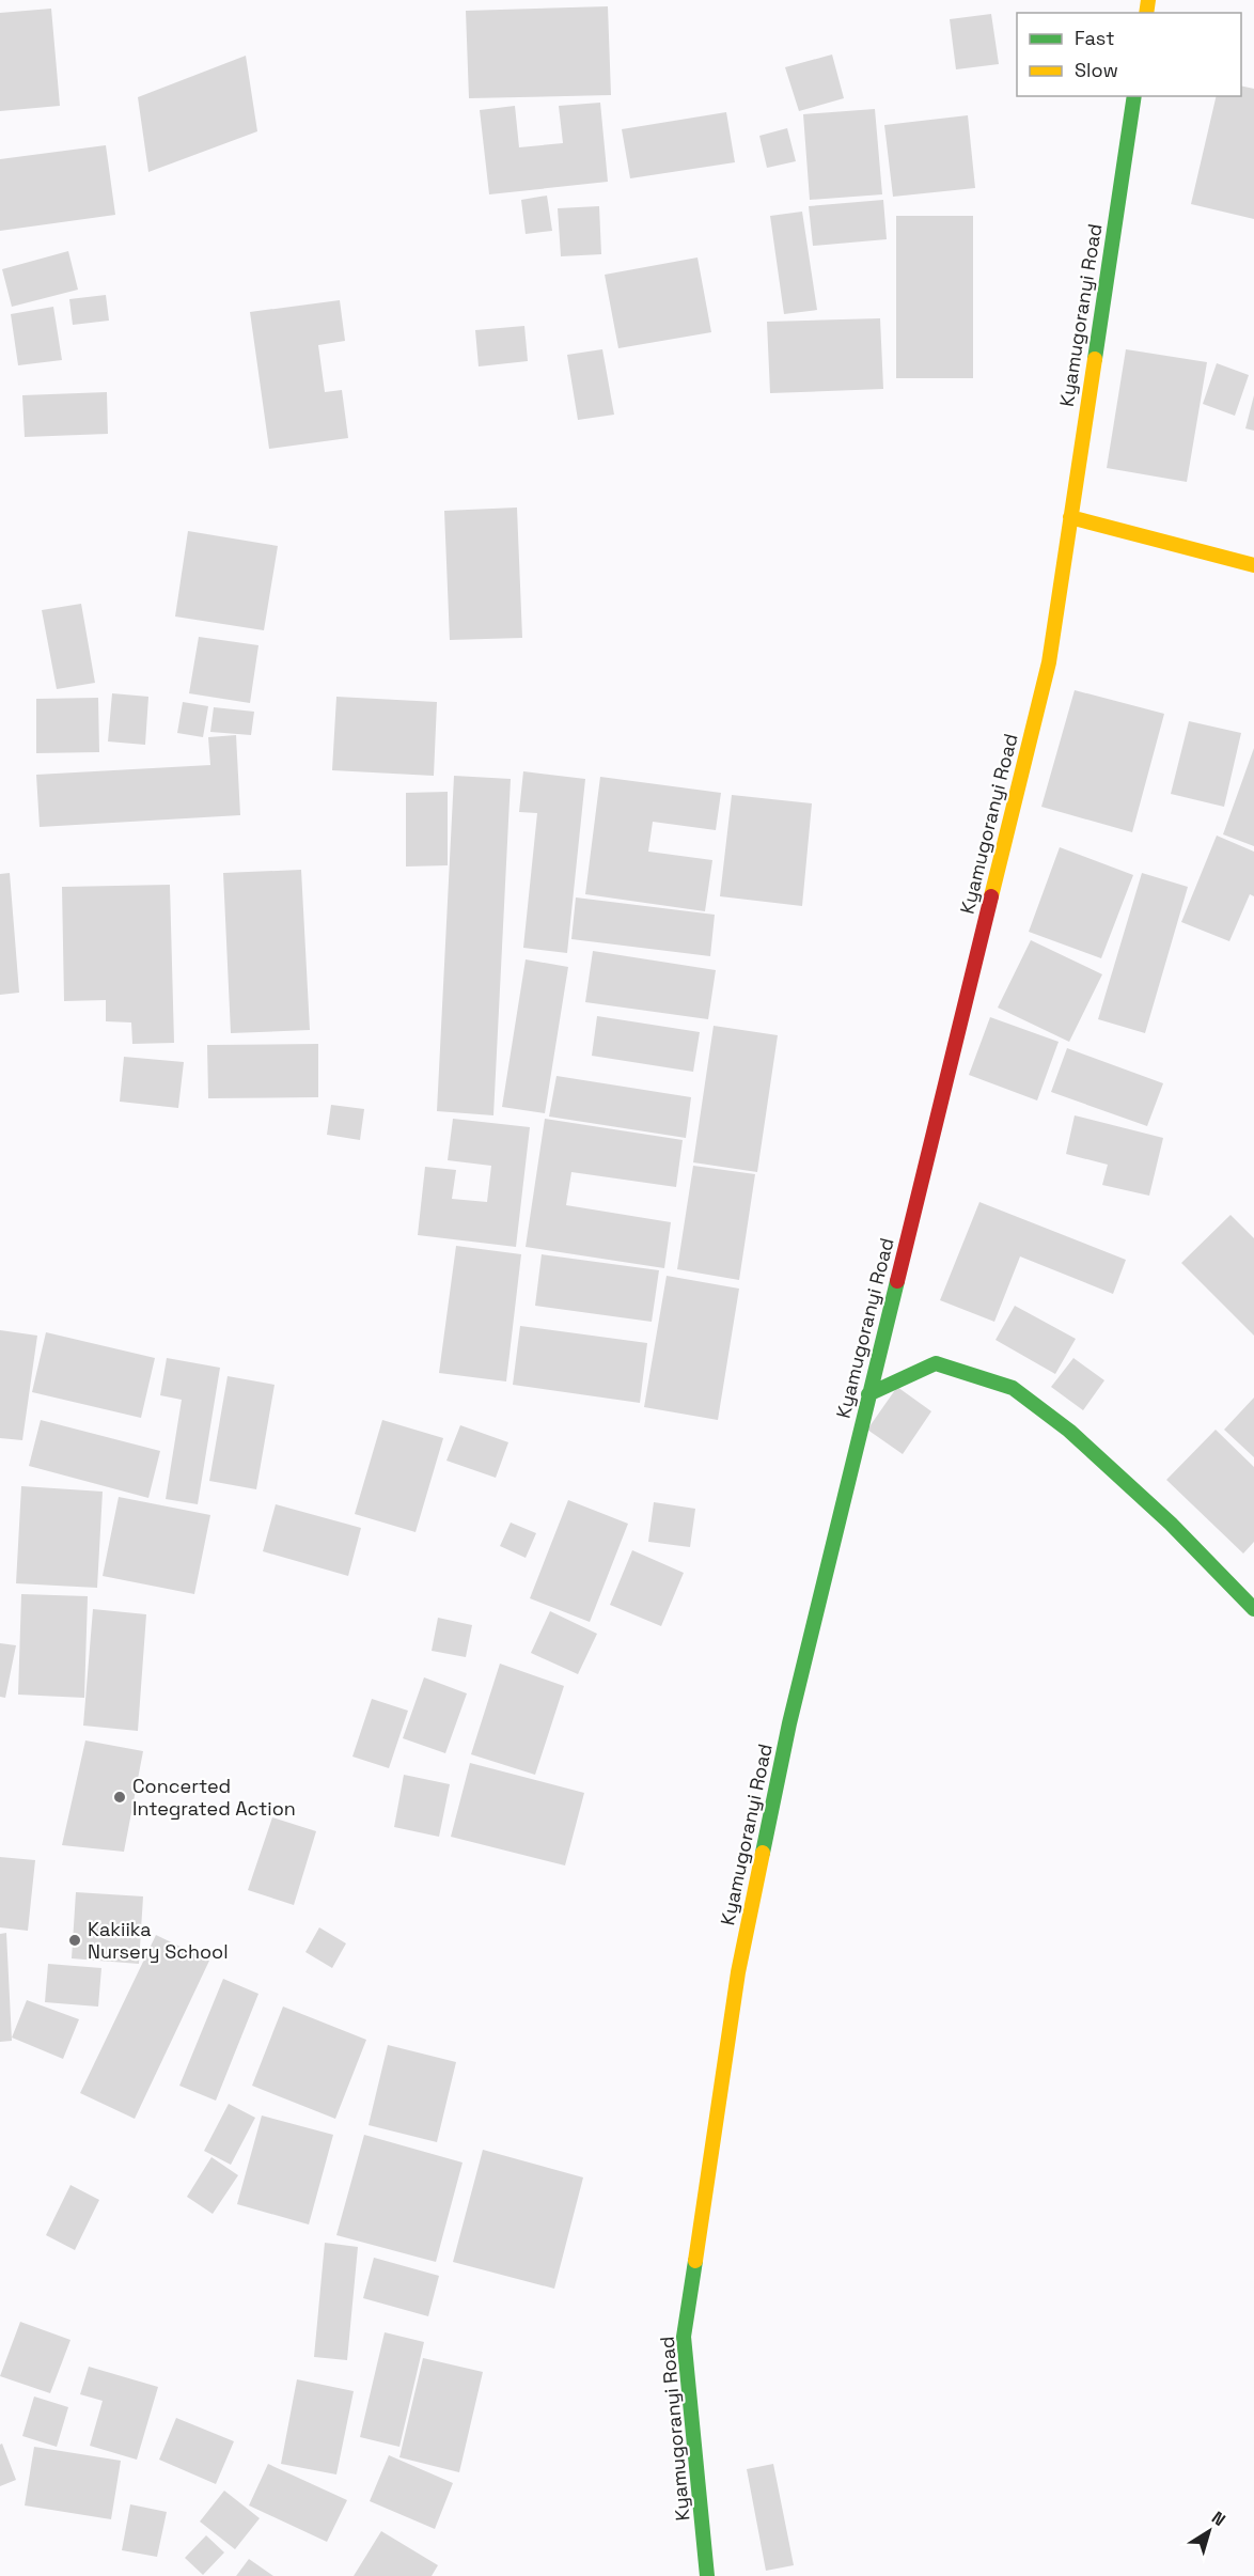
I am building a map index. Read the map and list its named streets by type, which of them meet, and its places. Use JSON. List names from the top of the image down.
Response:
{
  "streets": {
    "street": ["Kyamugoranyi Road"]
  },
  "places": ["Concerted Integrated Action", "Kakiika Nursery School"],
  "legend": ["Fast", "Slow"],
  "north": "top right"
}
